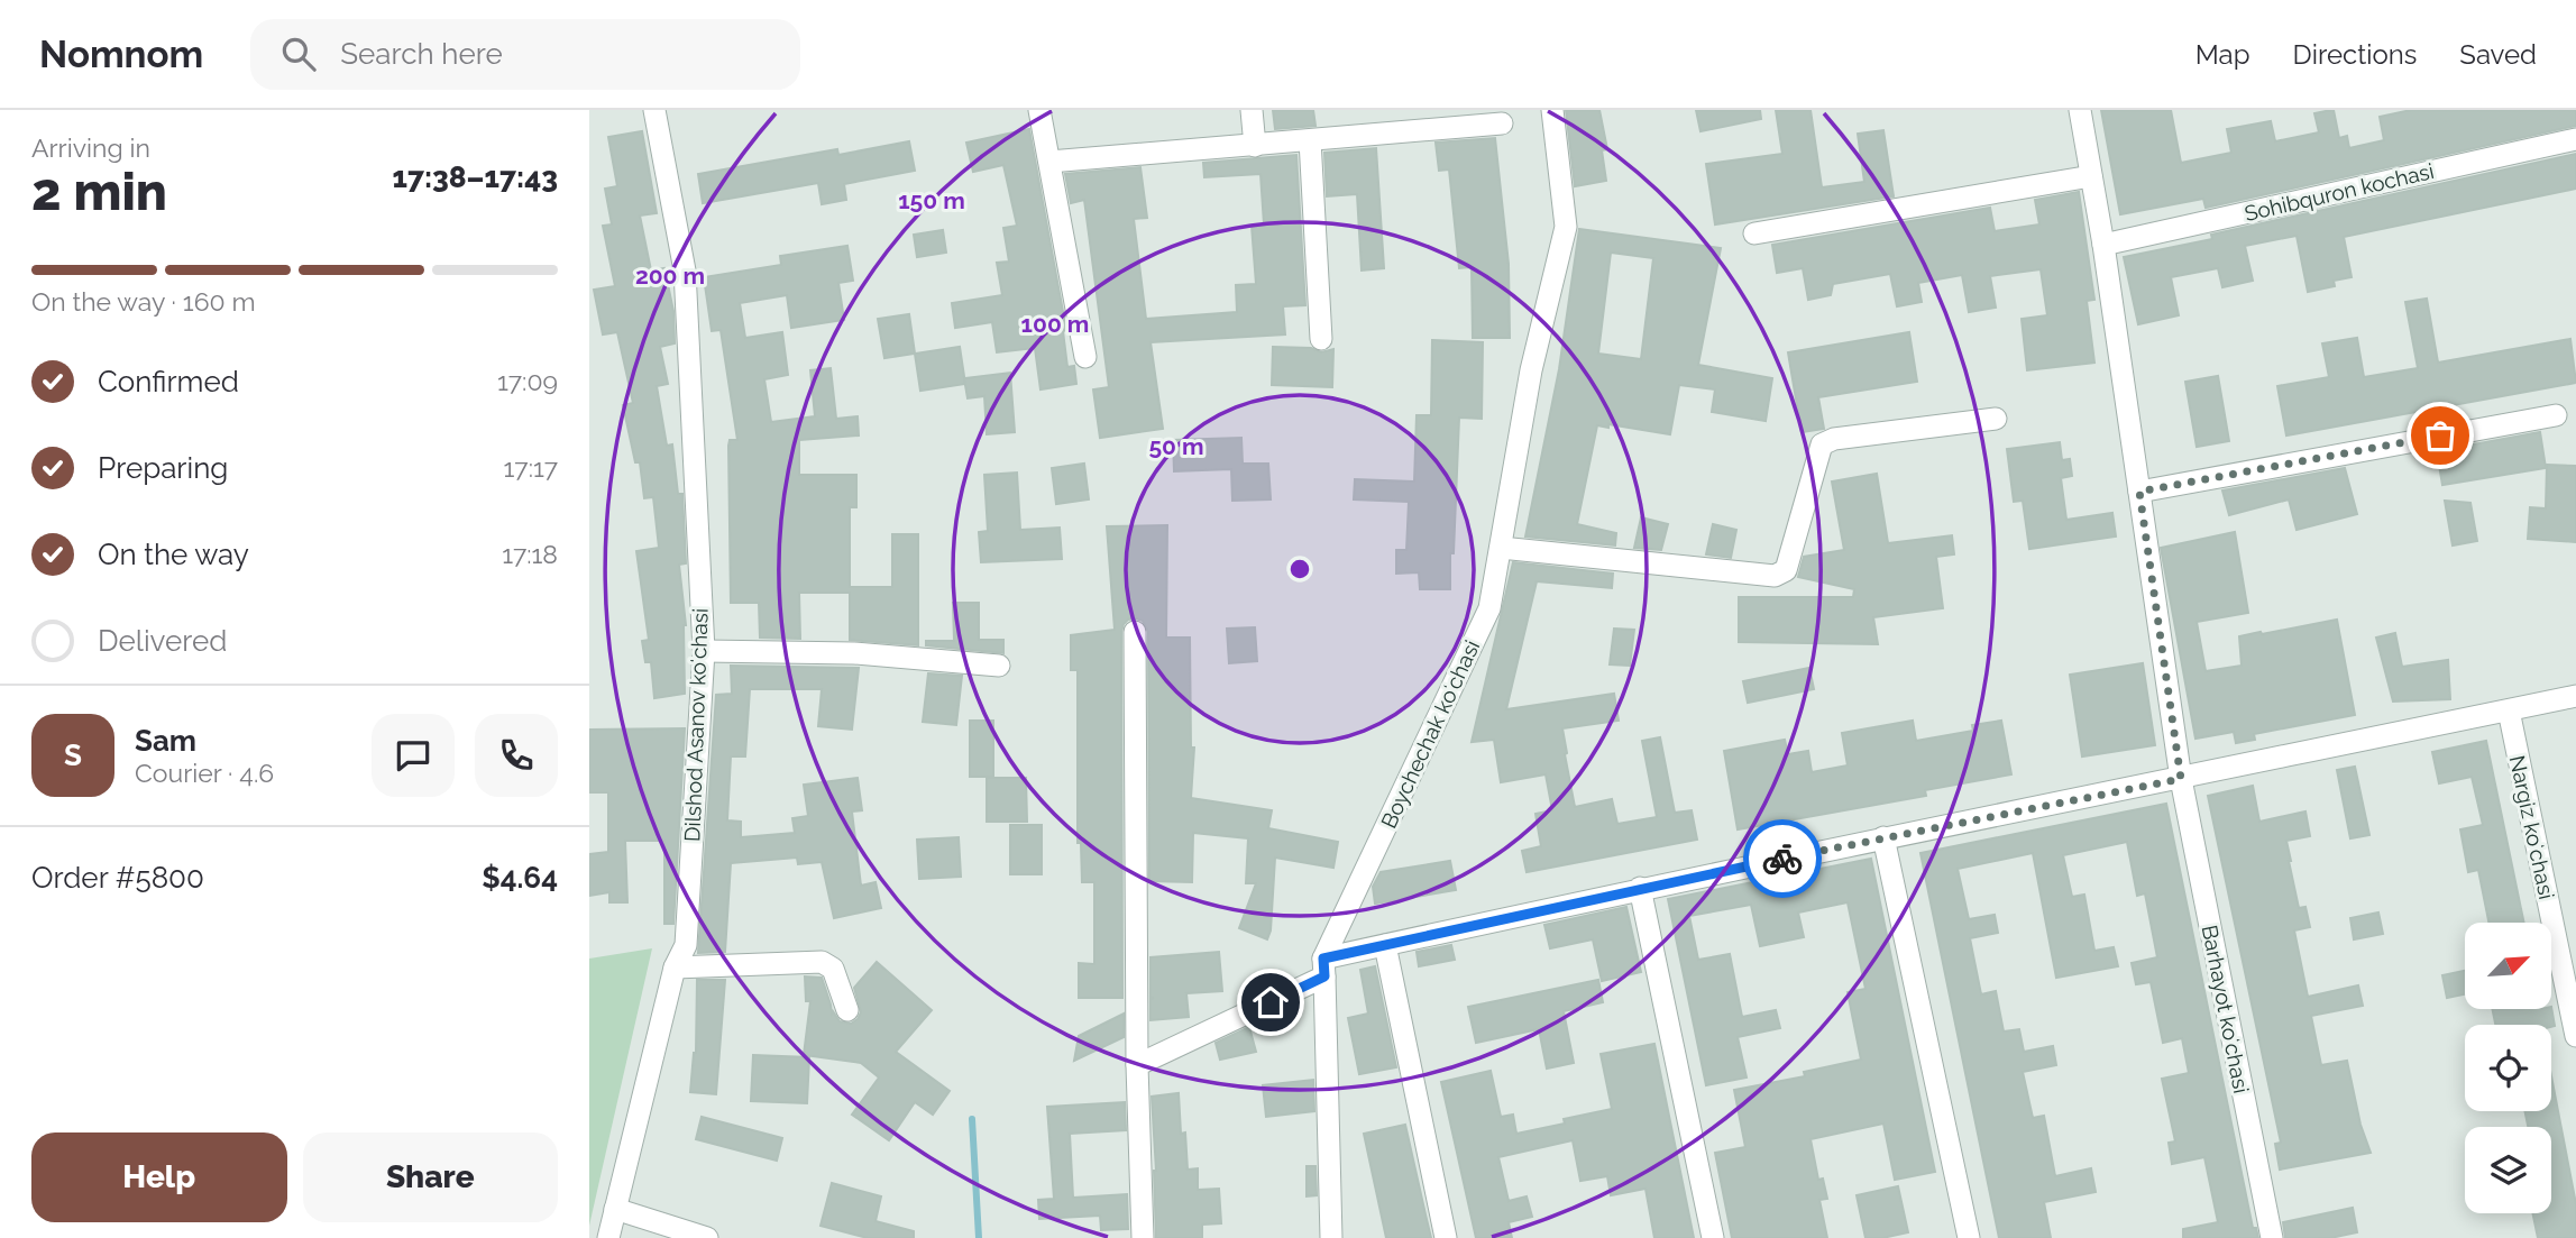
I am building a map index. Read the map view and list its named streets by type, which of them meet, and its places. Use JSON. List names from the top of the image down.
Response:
{
  "streets": {
    "street": [
      "Sohibquron kochasi",
      "Dilshod Asanov koʻchasi",
      "Boychechak koʻchasi",
      "Nargiz koʻchasi",
      "Barhayot koʻchasi"
    ]
  },
  "crossings": [
    ["Sohibquron kochasi", "Barhayot koʻchasi"]
  ],
  "north": "top right",
  "page": {
    "header": "Nomnom",
    "search": "Search here",
    "nav": ["Map", "Directions", "Saved"],
    "heading": ["2 min", "Arriving in", "17:38–17:43"],
    "panel": [
      "Sam",
      "Courier · 4.6",
      "Order #5800",
      "$4.64"
    ],
    "bar": "On the way · 160 m",
    "list": [
      ["Confirmed", "17:09"],
      ["Preparing", "17:17"],
      ["On the way", "17:18"],
      "Delivered"
    ],
    "round": "S",
    "buttons": ["Help", "Share"]
  },
  "rings": [
    "150 m",
    "200 m",
    "100 m",
    "50 m"
  ]
}
